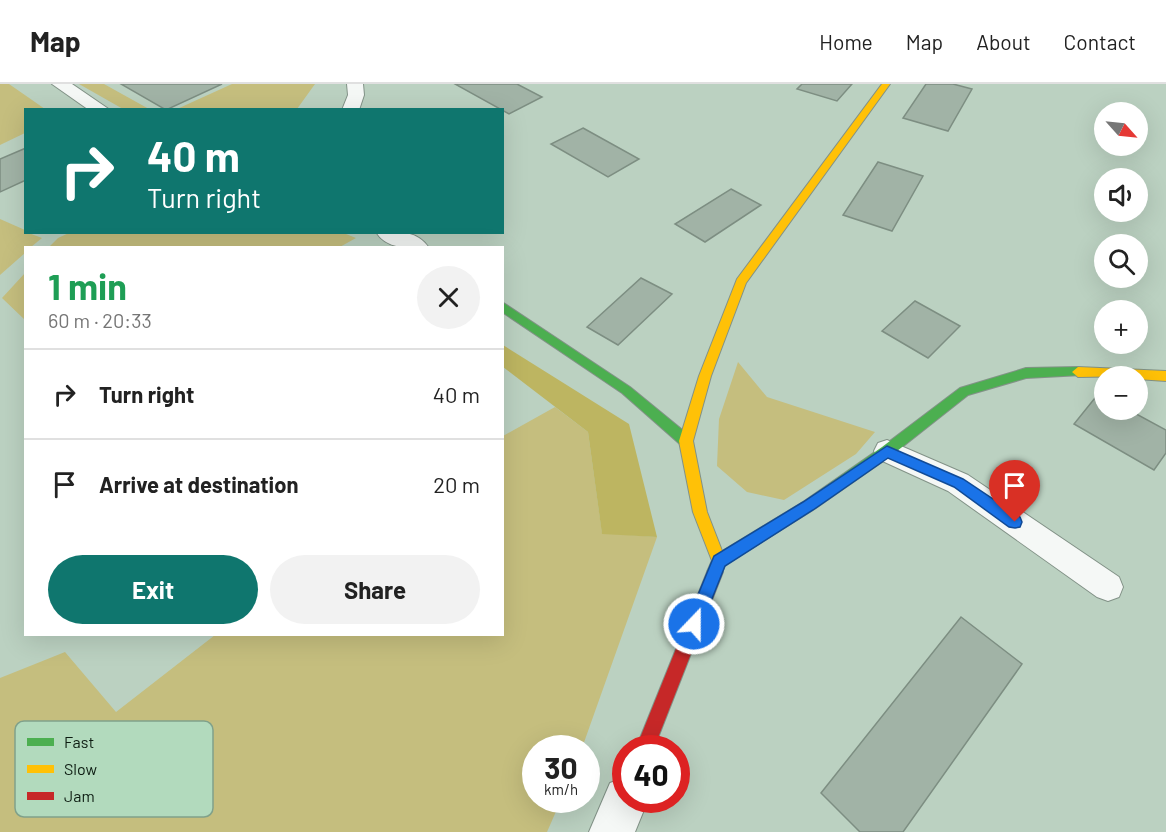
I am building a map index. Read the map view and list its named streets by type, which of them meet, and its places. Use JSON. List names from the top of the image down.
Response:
{
  "legend": ["Fast", "Slow", "Jam"],
  "north": "bottom right",
  "page": {
    "header": "Map",
    "nav": [
      "Home",
      "Map",
      "About",
      "Contact"
    ],
    "map_buttons": ["+", "−"],
    "turn": ["40 m", "Turn right"],
    "heading": ["1 min", "60 m · 20:33"],
    "list": [
      {
        "name": "Turn right",
        "value": "40 m"
      },
      {
        "name": "Arrive at destination",
        "value": "20 m"
      }
    ],
    "buttons": ["Exit", "Share"],
    "speed": "30 km/h",
    "limit": "40"
  }
}
